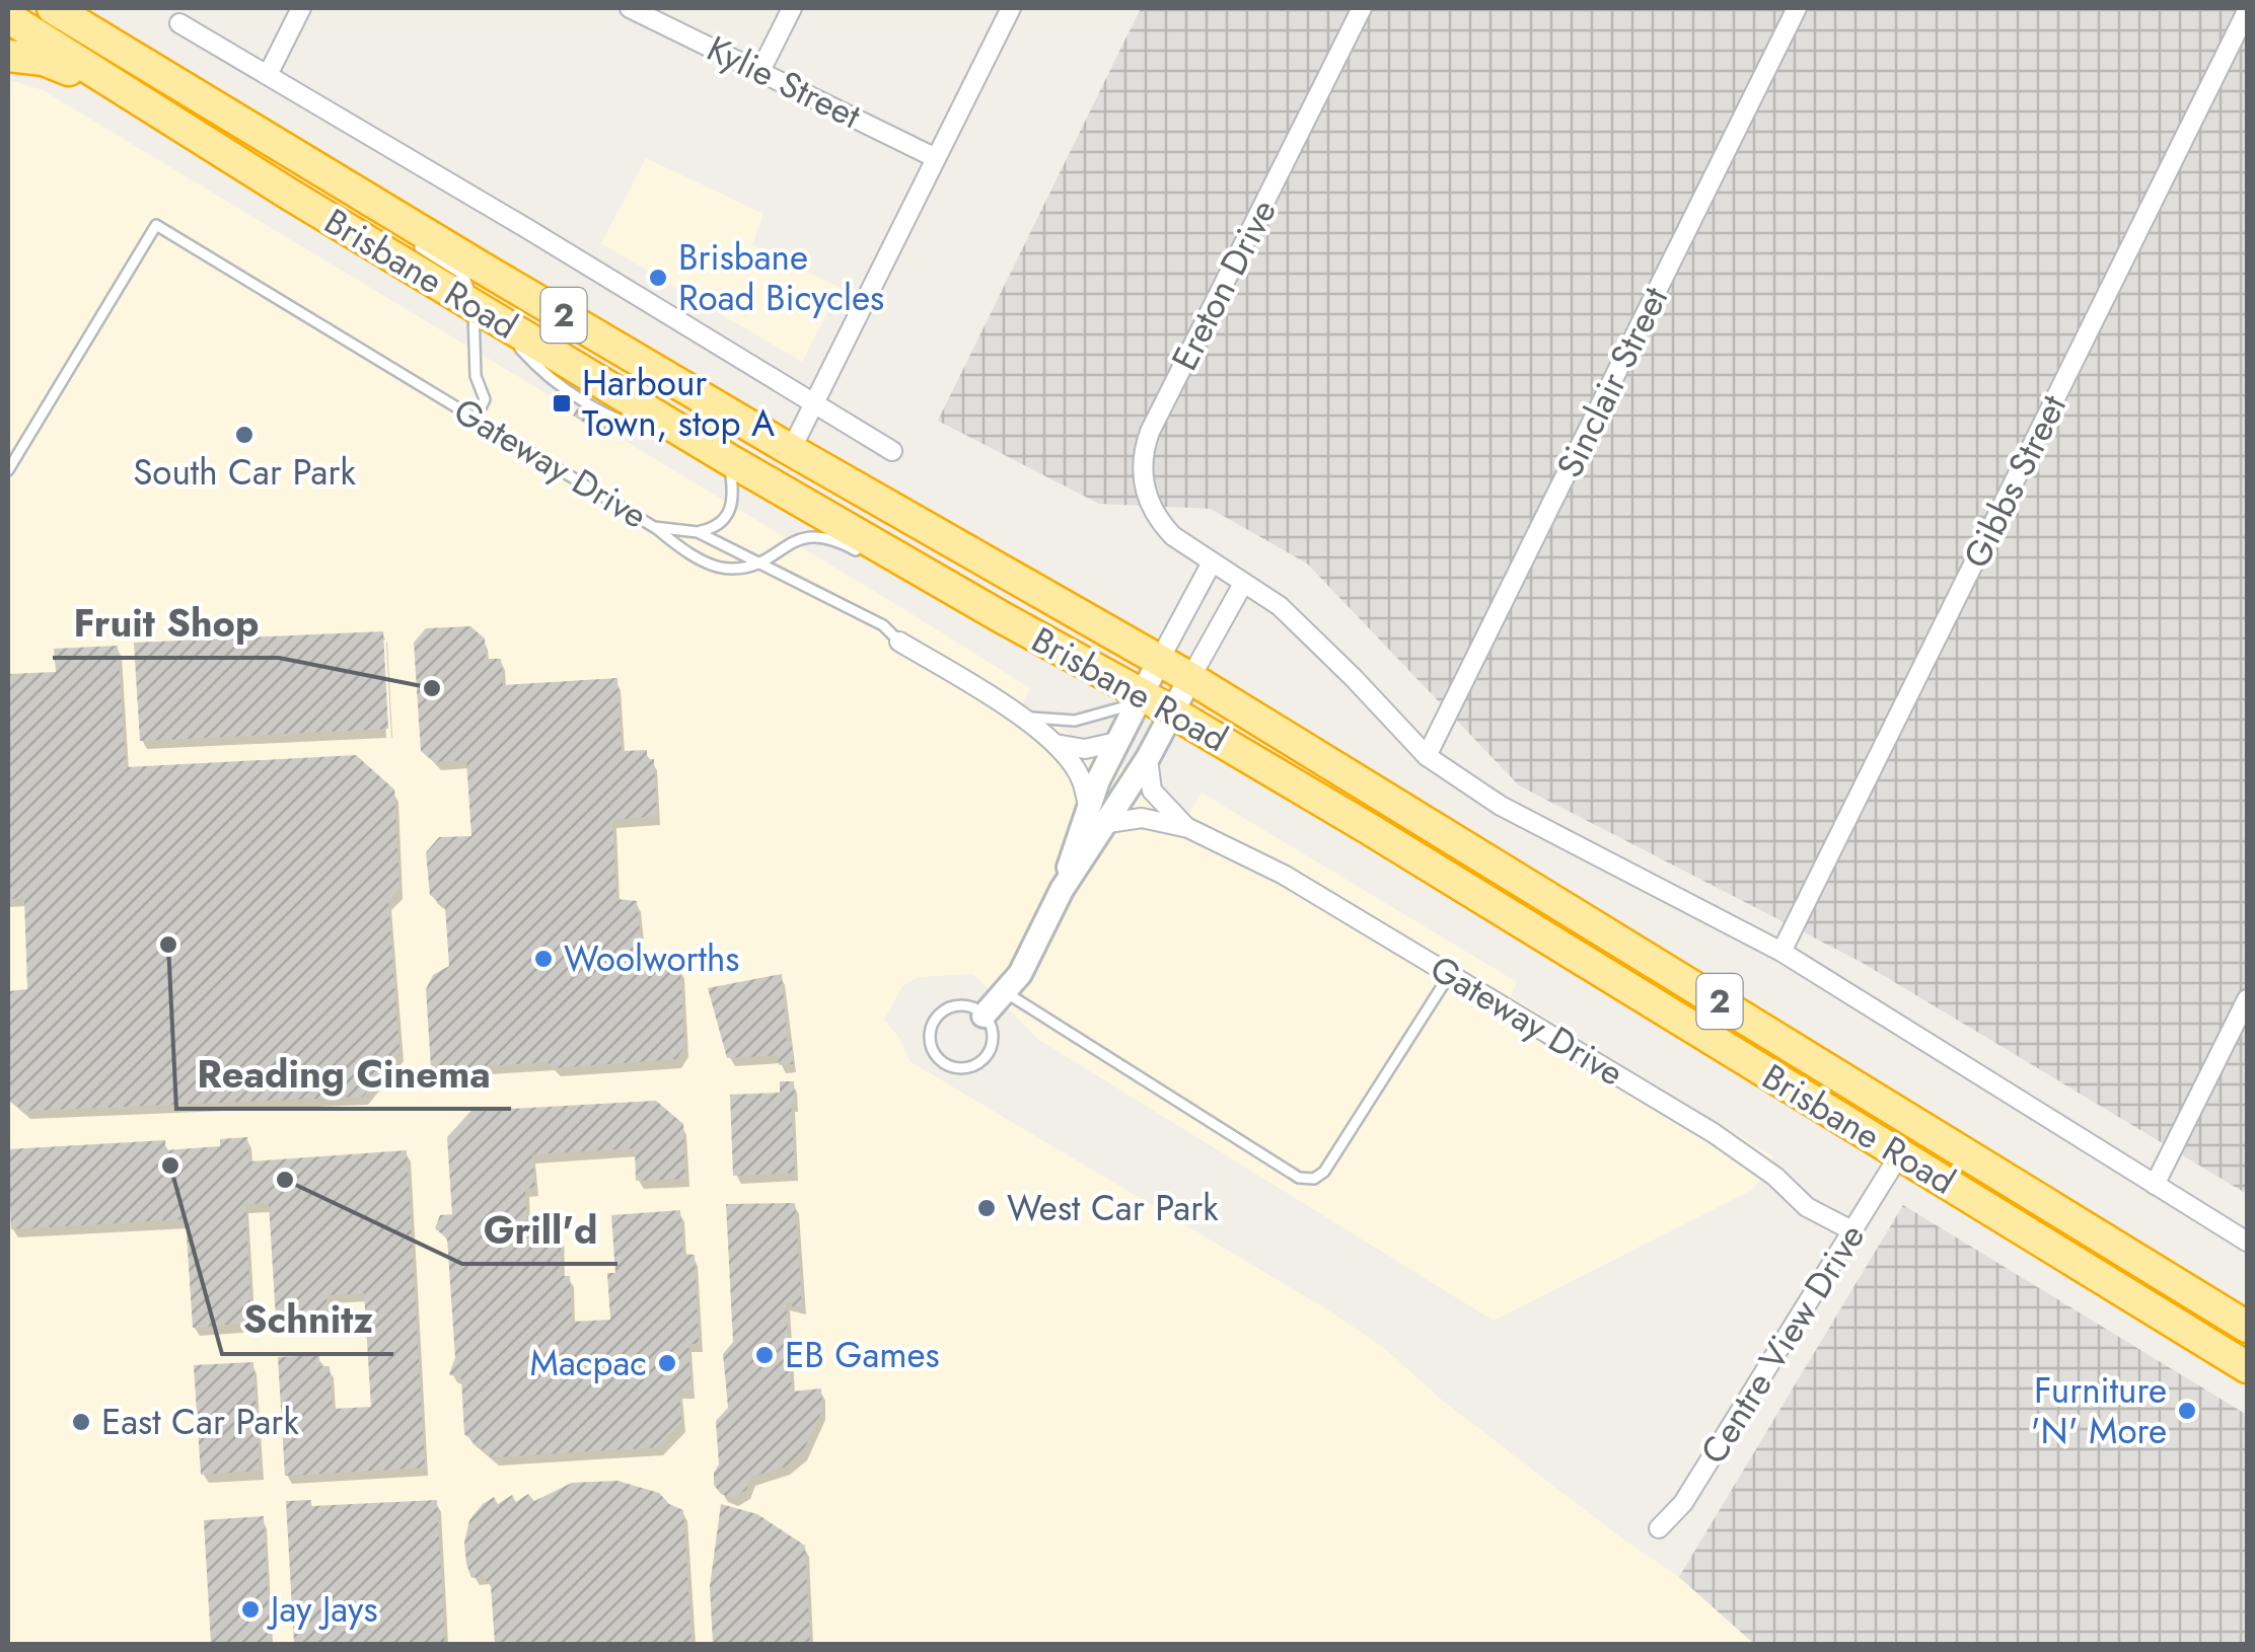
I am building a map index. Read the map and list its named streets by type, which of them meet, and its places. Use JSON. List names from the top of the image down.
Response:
{
  "streets": {
    "highway": ["Brisbane Road", "2"],
    "street": [
      "Kylie Street",
      "Ereton Drive",
      "Sinclair Street",
      "Gateway Drive",
      "Gibbs Street",
      "Centre View Drive"
    ]
  },
  "crossings": [
    ["Brisbane Road", "Ereton Drive"],
    ["Brisbane Road", "Centre View Drive"],
    ["Gateway Drive", "Centre View Drive"]
  ],
  "places": {
    "other": [
      "Brisbane Road Bicycles",
      "South Car Park",
      "Fruit Shop",
      "Reading Cinema",
      "Woolworths",
      "Schnitz",
      "Grill'd",
      "West Car Park",
      "EB Games",
      "Macpac",
      "Furniture 'N' More",
      "East Car Park",
      "Jay Jays"
    ],
    "transit": ["Harbour Town, stop A"]
  }
}
